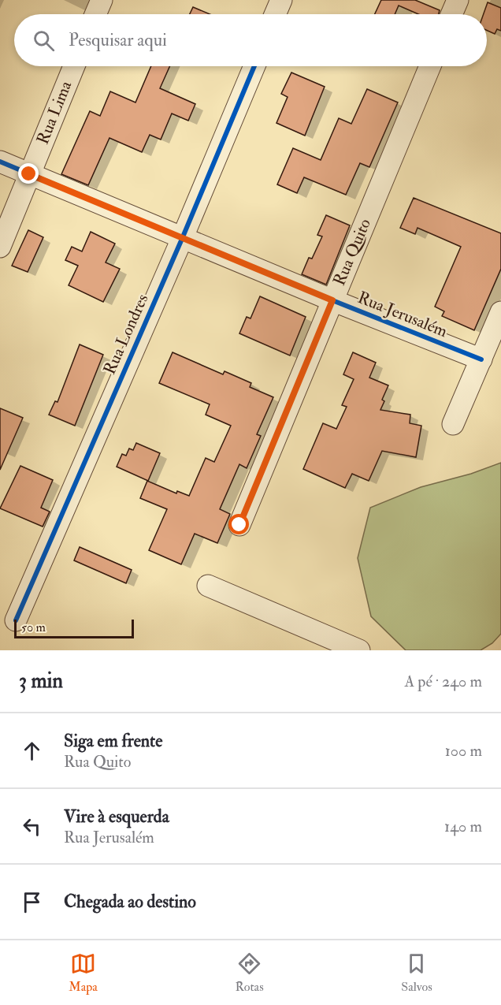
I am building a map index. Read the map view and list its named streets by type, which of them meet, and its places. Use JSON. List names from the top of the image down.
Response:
{
  "streets": {
    "street": [
      "Rua Lima",
      "Rua Quito",
      "Rua Jerusalém",
      "Rua Londres"
    ]
  },
  "crossings": [
    ["Rua Lima", "Rua Jerusalém"],
    ["Rua Quito", "Rua Jerusalém"],
    ["Rua Jerusalém", "Rua Londres"]
  ],
  "scale_bar": "50 m",
  "page": {
    "search": "Pesquisar aqui",
    "scale": "50 m",
    "heading": ["3 min", "A pé · 240 m"],
    "list": [
      ["Siga em frente", "Rua Quito", "100 m"],
      ["Vire à esquerda", "Rua Jerusalém", "140 m"],
      "Chegada ao destino"
    ],
    "nav": ["Mapa", "Rotas", "Salvos"]
  }
}
